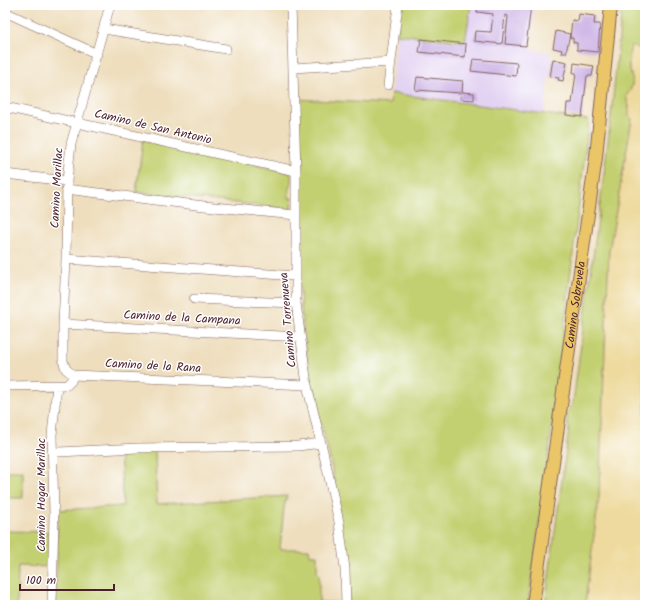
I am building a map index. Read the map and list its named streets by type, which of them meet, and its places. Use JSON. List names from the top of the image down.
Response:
{
  "streets": {
    "main road": ["Camino Sobrevela"],
    "street": [
      "Camino de San Antonio",
      "Camino Marillac",
      "Camino de la Campana",
      "Camino Torrenueva",
      "Camino de la Rana",
      "Camino Hogar Marillac"
    ]
  },
  "crossings": [
    ["Camino de San Antonio", "Camino Marillac"],
    ["Camino de San Antonio", "Camino Torrenueva"],
    ["Camino Marillac", "Camino de la Campana"],
    ["Camino Marillac", "Camino de la Rana"],
    ["Camino de la Campana", "Camino Torrenueva"],
    ["Camino Torrenueva", "Camino de la Rana"]
  ],
  "scale_bar": "100 m"
}
